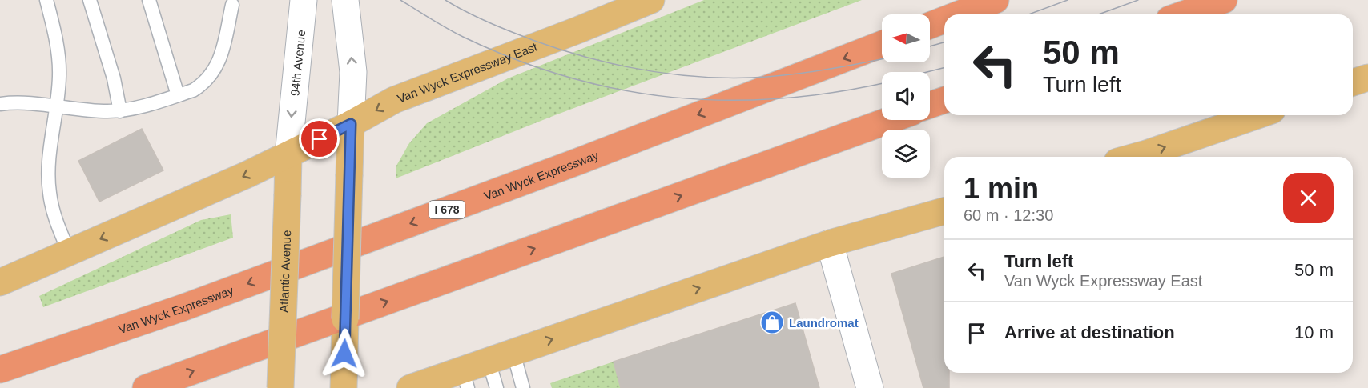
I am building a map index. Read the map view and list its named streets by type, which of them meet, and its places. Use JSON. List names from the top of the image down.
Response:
{
  "streets": {
    "highway": ["Van Wyck Expressway", "I 678"],
    "main road": ["Van Wyck Expressway East", "Atlantic Avenue"],
    "street": ["94th Avenue"]
  },
  "crossings": [
    ["94th Avenue", "Van Wyck Expressway East"],
    ["94th Avenue", "Atlantic Avenue"],
    ["Van Wyck Expressway East", "Atlantic Avenue"]
  ],
  "one_way": ["Van Wyck Expressway East"],
  "places": {
    "shop": ["Laundromat"]
  },
  "north": "left",
  "page": {
    "turn": ["50 m", "Turn left"],
    "heading": ["1 min", "60 m · 12:30"],
    "list": [
      {
        "name": "Turn left",
        "note": "Van Wyck Expressway East",
        "value": "50 m"
      },
      {
        "name": "Arrive at destination",
        "value": "10 m"
      }
    ]
  }
}
